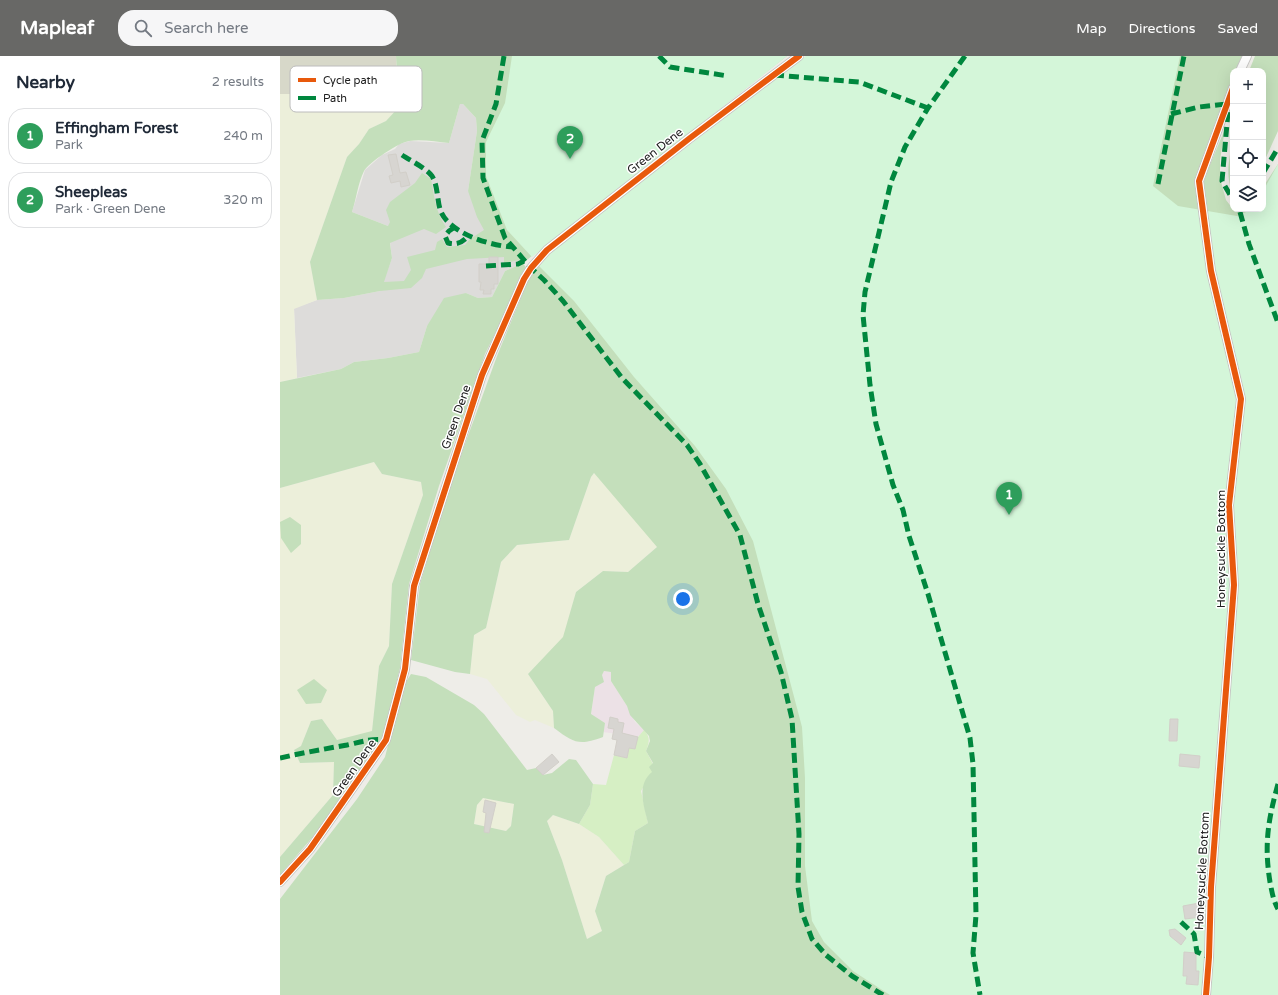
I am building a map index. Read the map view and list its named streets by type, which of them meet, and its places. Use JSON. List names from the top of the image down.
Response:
{
  "streets": {
    "street": ["Green Dene", "Honeysuckle Bottom"]
  },
  "legend": ["Cycle path", "Path"],
  "page": {
    "header": "Mapleaf",
    "search": "Search here",
    "nav": ["Map", "Directions", "Saved"],
    "heading": ["Nearby", "2 results"],
    "map_buttons": ["+", "−"],
    "list": [
      {
        "mark": "1",
        "name": "Effingham Forest",
        "note": "Park",
        "value": "240 m"
      },
      {
        "mark": "2",
        "name": "Sheepleas",
        "note": "Park · Green Dene",
        "value": "320 m"
      }
    ],
    "pins": ["2", "1"]
  }
}
